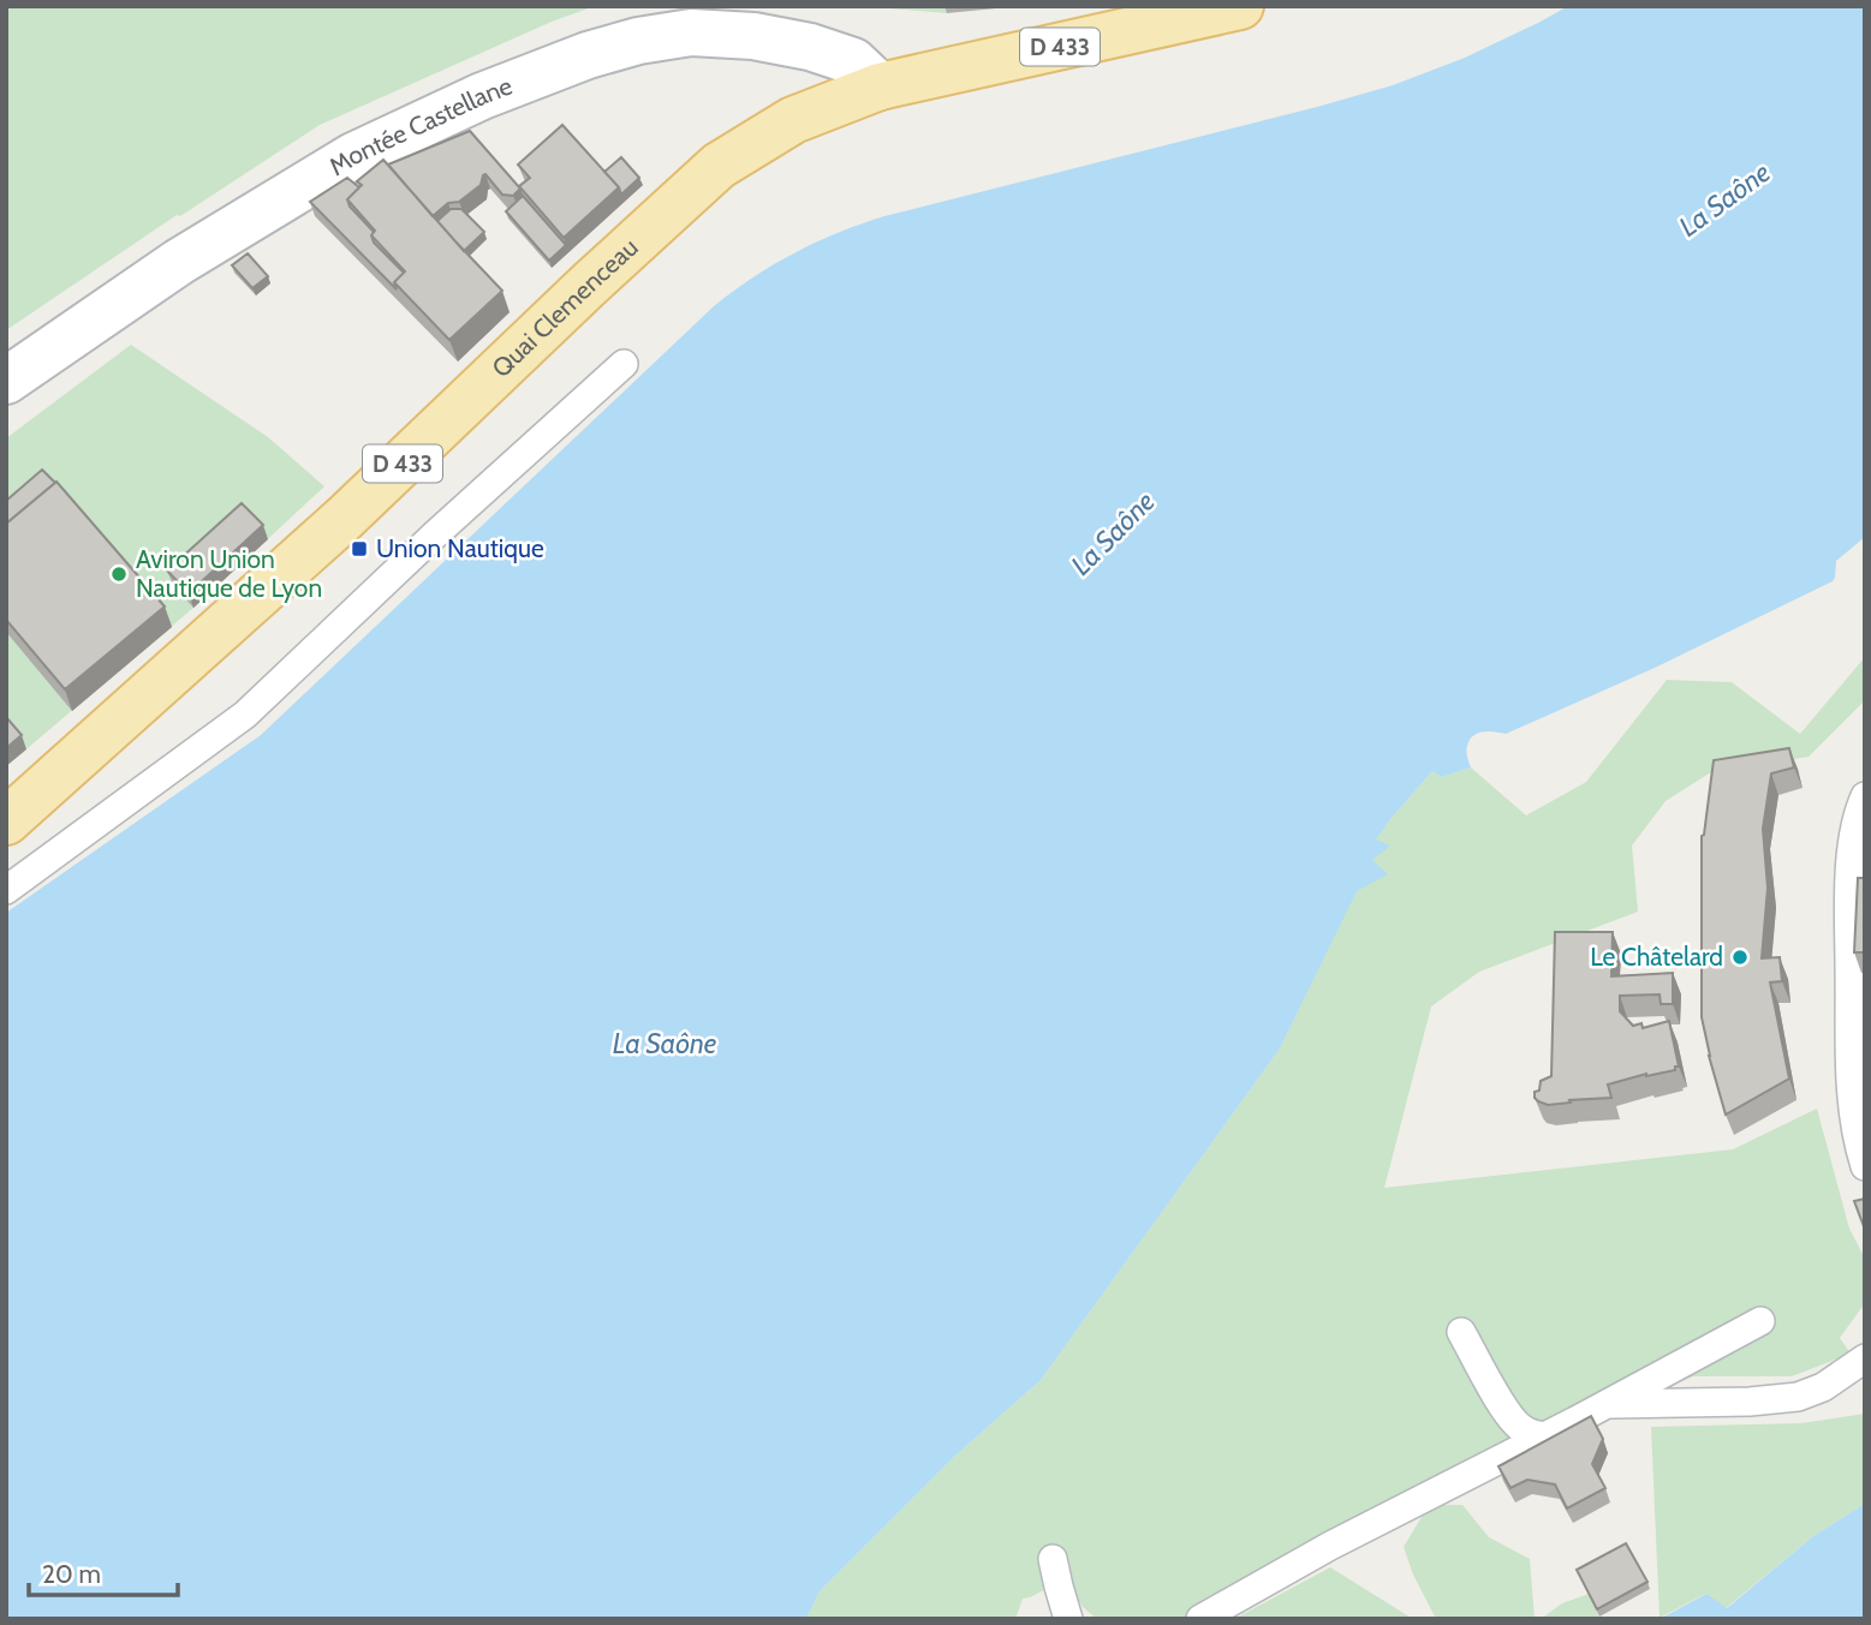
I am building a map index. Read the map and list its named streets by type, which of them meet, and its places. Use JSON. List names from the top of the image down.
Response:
{
  "streets": {
    "main road": ["D 433", "Montée Castellane", "Quai Clemenceau"]
  },
  "crossings": [
    ["Montée Castellane", "Quai Clemenceau"]
  ],
  "water": ["La Saône"],
  "places": {
    "transit": ["Union Nautique"],
    "other": ["Aviron Union Nautique de Lyon", "Le Châtelard"]
  },
  "scale_bar": "20 m"
}
